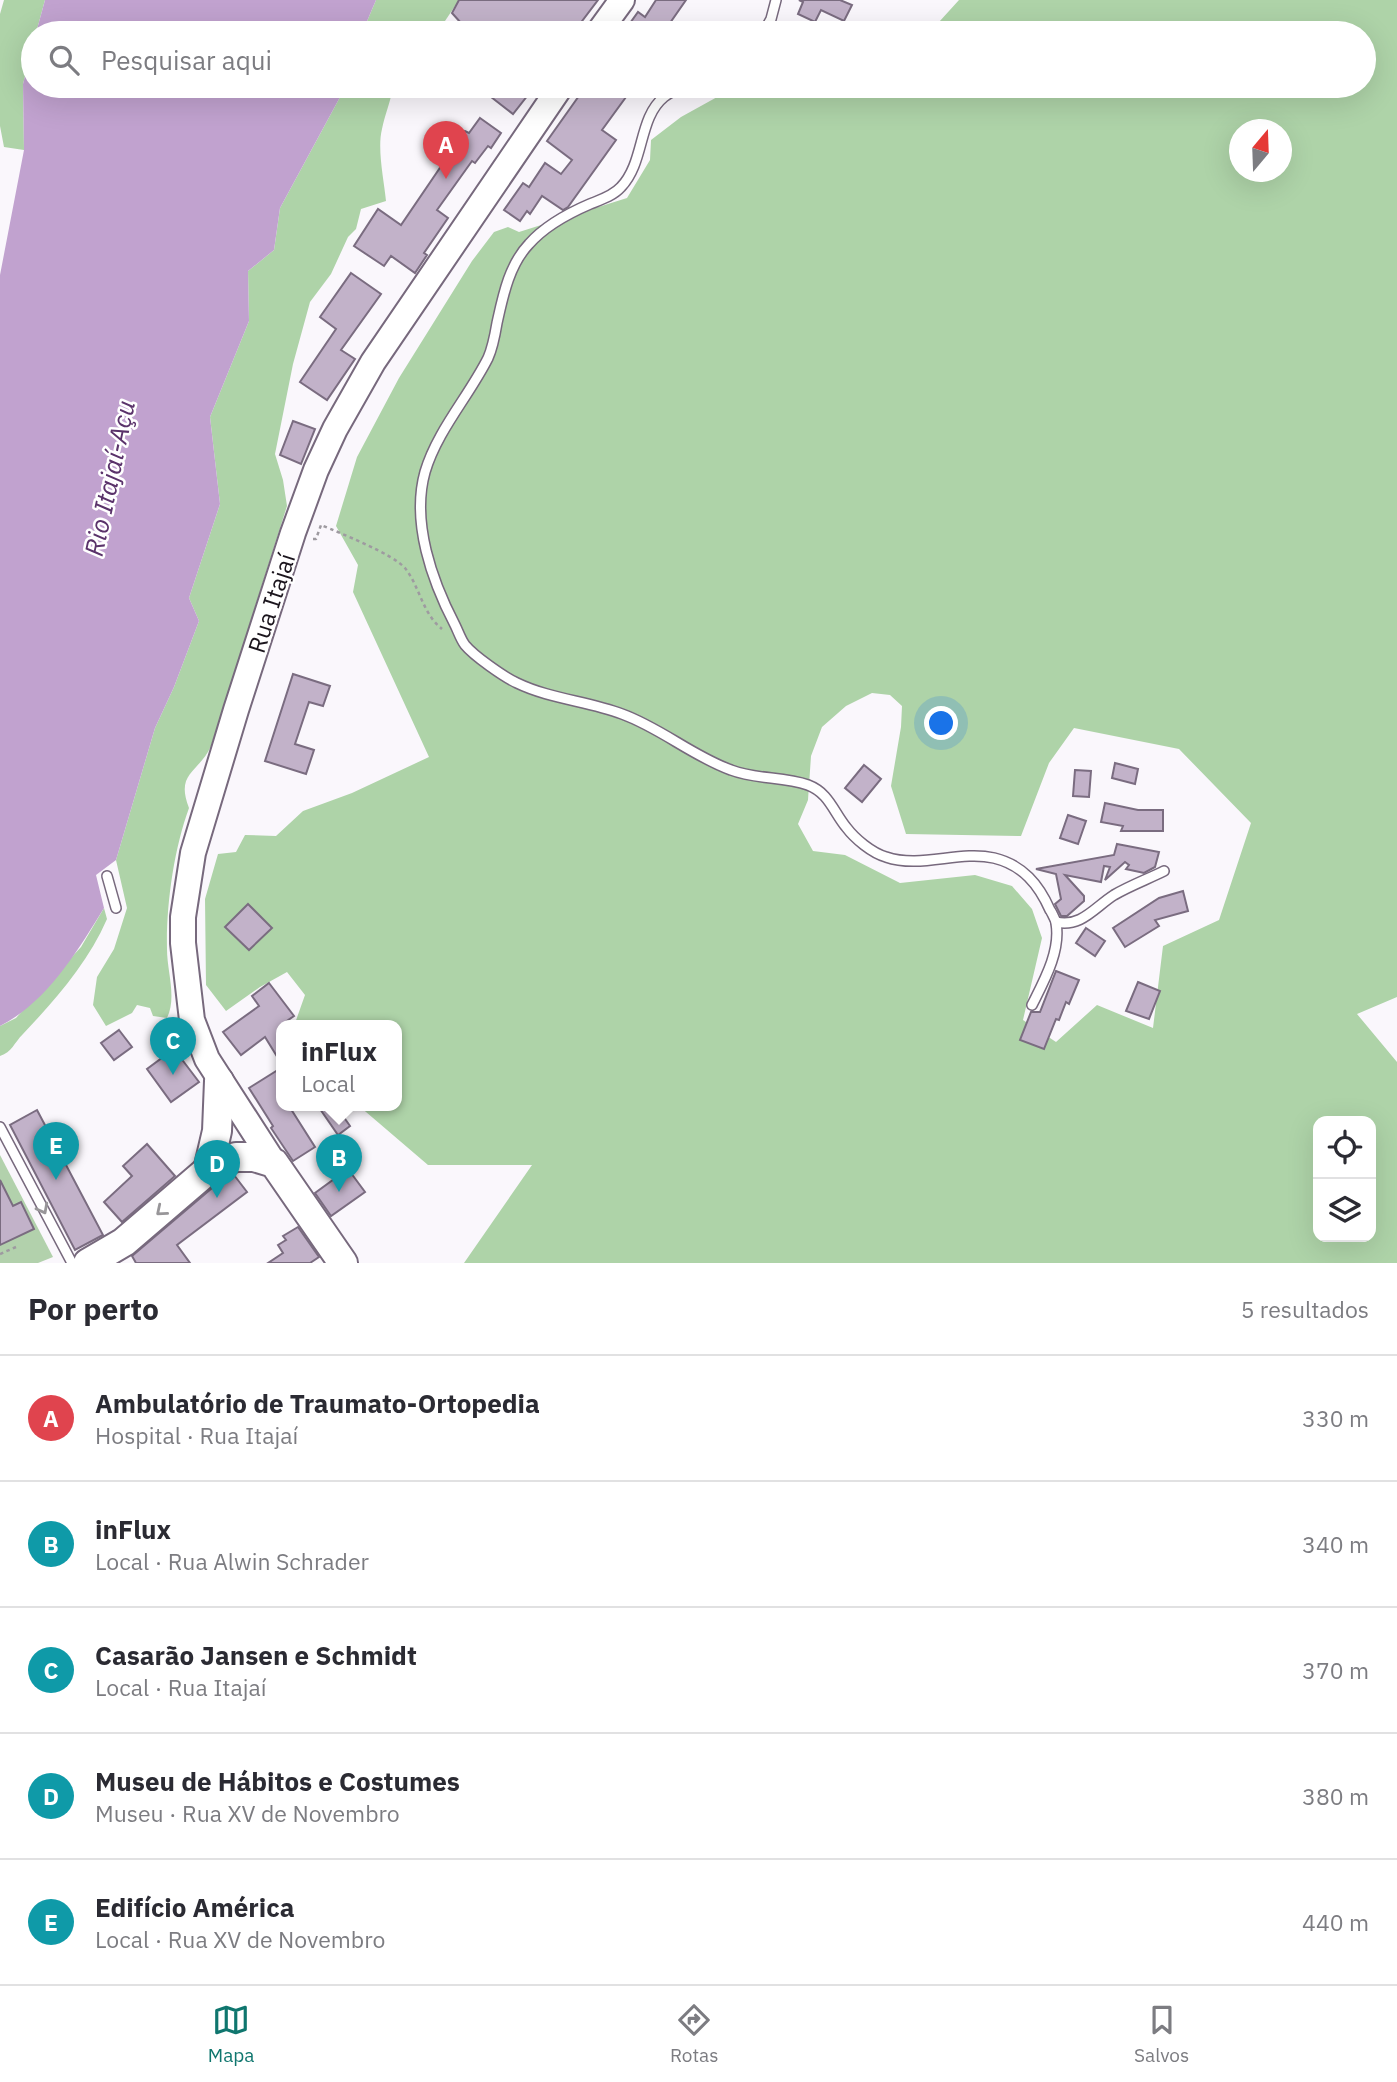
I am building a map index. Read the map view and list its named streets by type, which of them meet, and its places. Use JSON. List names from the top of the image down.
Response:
{
  "streets": {
    "main road": ["Rua Itajaí"]
  },
  "water": ["Rio Itajaí-Açu"],
  "north": "top",
  "page": {
    "search": "Pesquisar aqui",
    "pins": [
      "A",
      "C",
      "E",
      "B",
      "D"
    ],
    "popup": ["inFlux", "Local"],
    "heading": ["Por perto", "5 resultados"],
    "list": [
      {
        "mark": "A",
        "name": "Ambulatório de Traumato-Ortopedia",
        "note": "Hospital · Rua Itajaí",
        "value": "330 m"
      },
      {
        "mark": "B",
        "name": "inFlux",
        "note": "Local · Rua Alwin Schrader",
        "value": "340 m"
      },
      {
        "mark": "C",
        "name": "Casarão Jansen e Schmidt",
        "note": "Local · Rua Itajaí",
        "value": "370 m"
      },
      {
        "mark": "D",
        "name": "Museu de Hábitos e Costumes",
        "note": "Museu · Rua XV de Novembro",
        "value": "380 m"
      },
      {
        "mark": "E",
        "name": "Edifício América",
        "note": "Local · Rua XV de Novembro",
        "value": "440 m"
      }
    ],
    "nav": ["Mapa", "Rotas", "Salvos"]
  }
}
